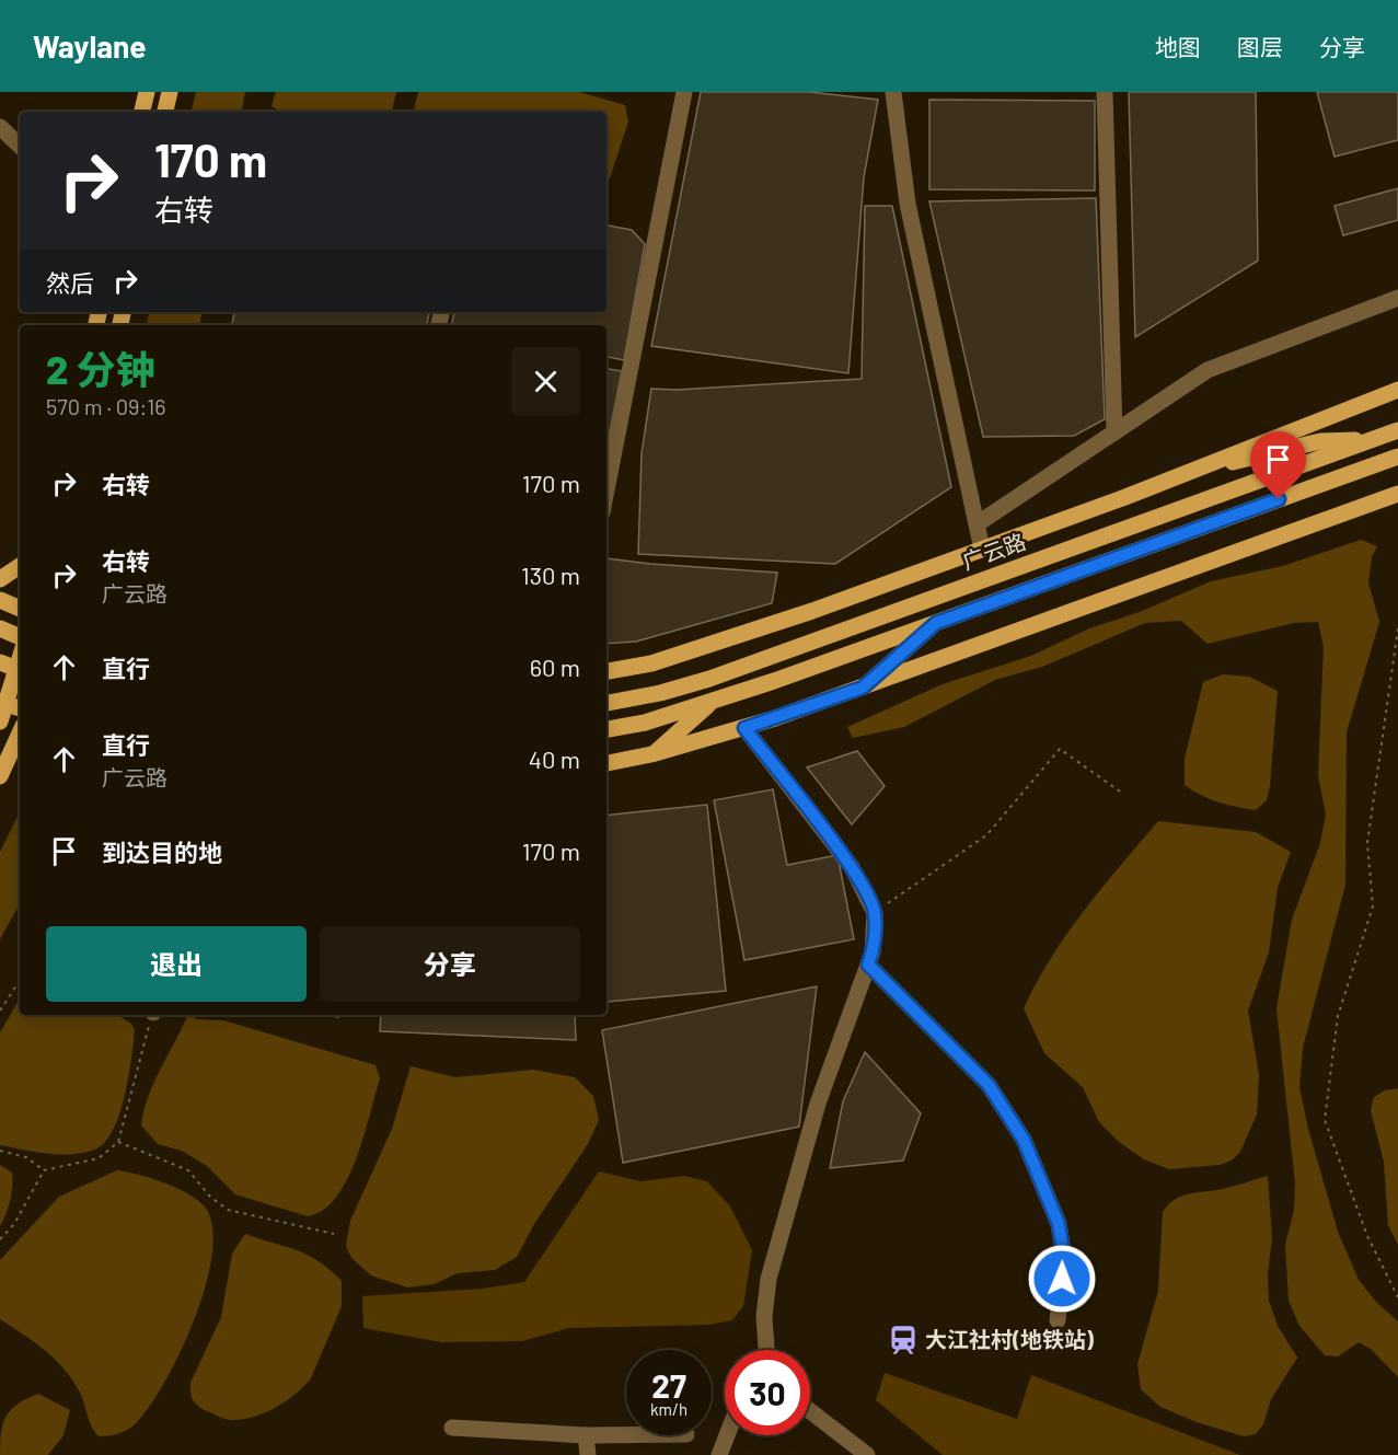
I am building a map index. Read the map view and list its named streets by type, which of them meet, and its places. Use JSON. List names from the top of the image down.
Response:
{
  "streets": {
    "main road": ["广云路"]
  },
  "places": {
    "station": ["大江社村(地铁站)"]
  },
  "page": {
    "header": "Waylane",
    "nav": ["地图", "图层", "分享"],
    "turn": ["170 m", "右转"],
    "then": "然后",
    "heading": ["2 分钟", "570 m · 09:16"],
    "list": [
      {
        "name": "右转",
        "value": "170 m"
      },
      {
        "name": "右转",
        "note": "广云路",
        "value": "130 m"
      },
      {
        "name": "直行",
        "value": "60 m"
      },
      {
        "name": "直行",
        "note": "广云路",
        "value": "40 m"
      },
      {
        "name": "到达目的地",
        "value": "170 m"
      }
    ],
    "buttons": ["退出", "分享"],
    "speed": "27 km/h",
    "limit": "30"
  }
}
